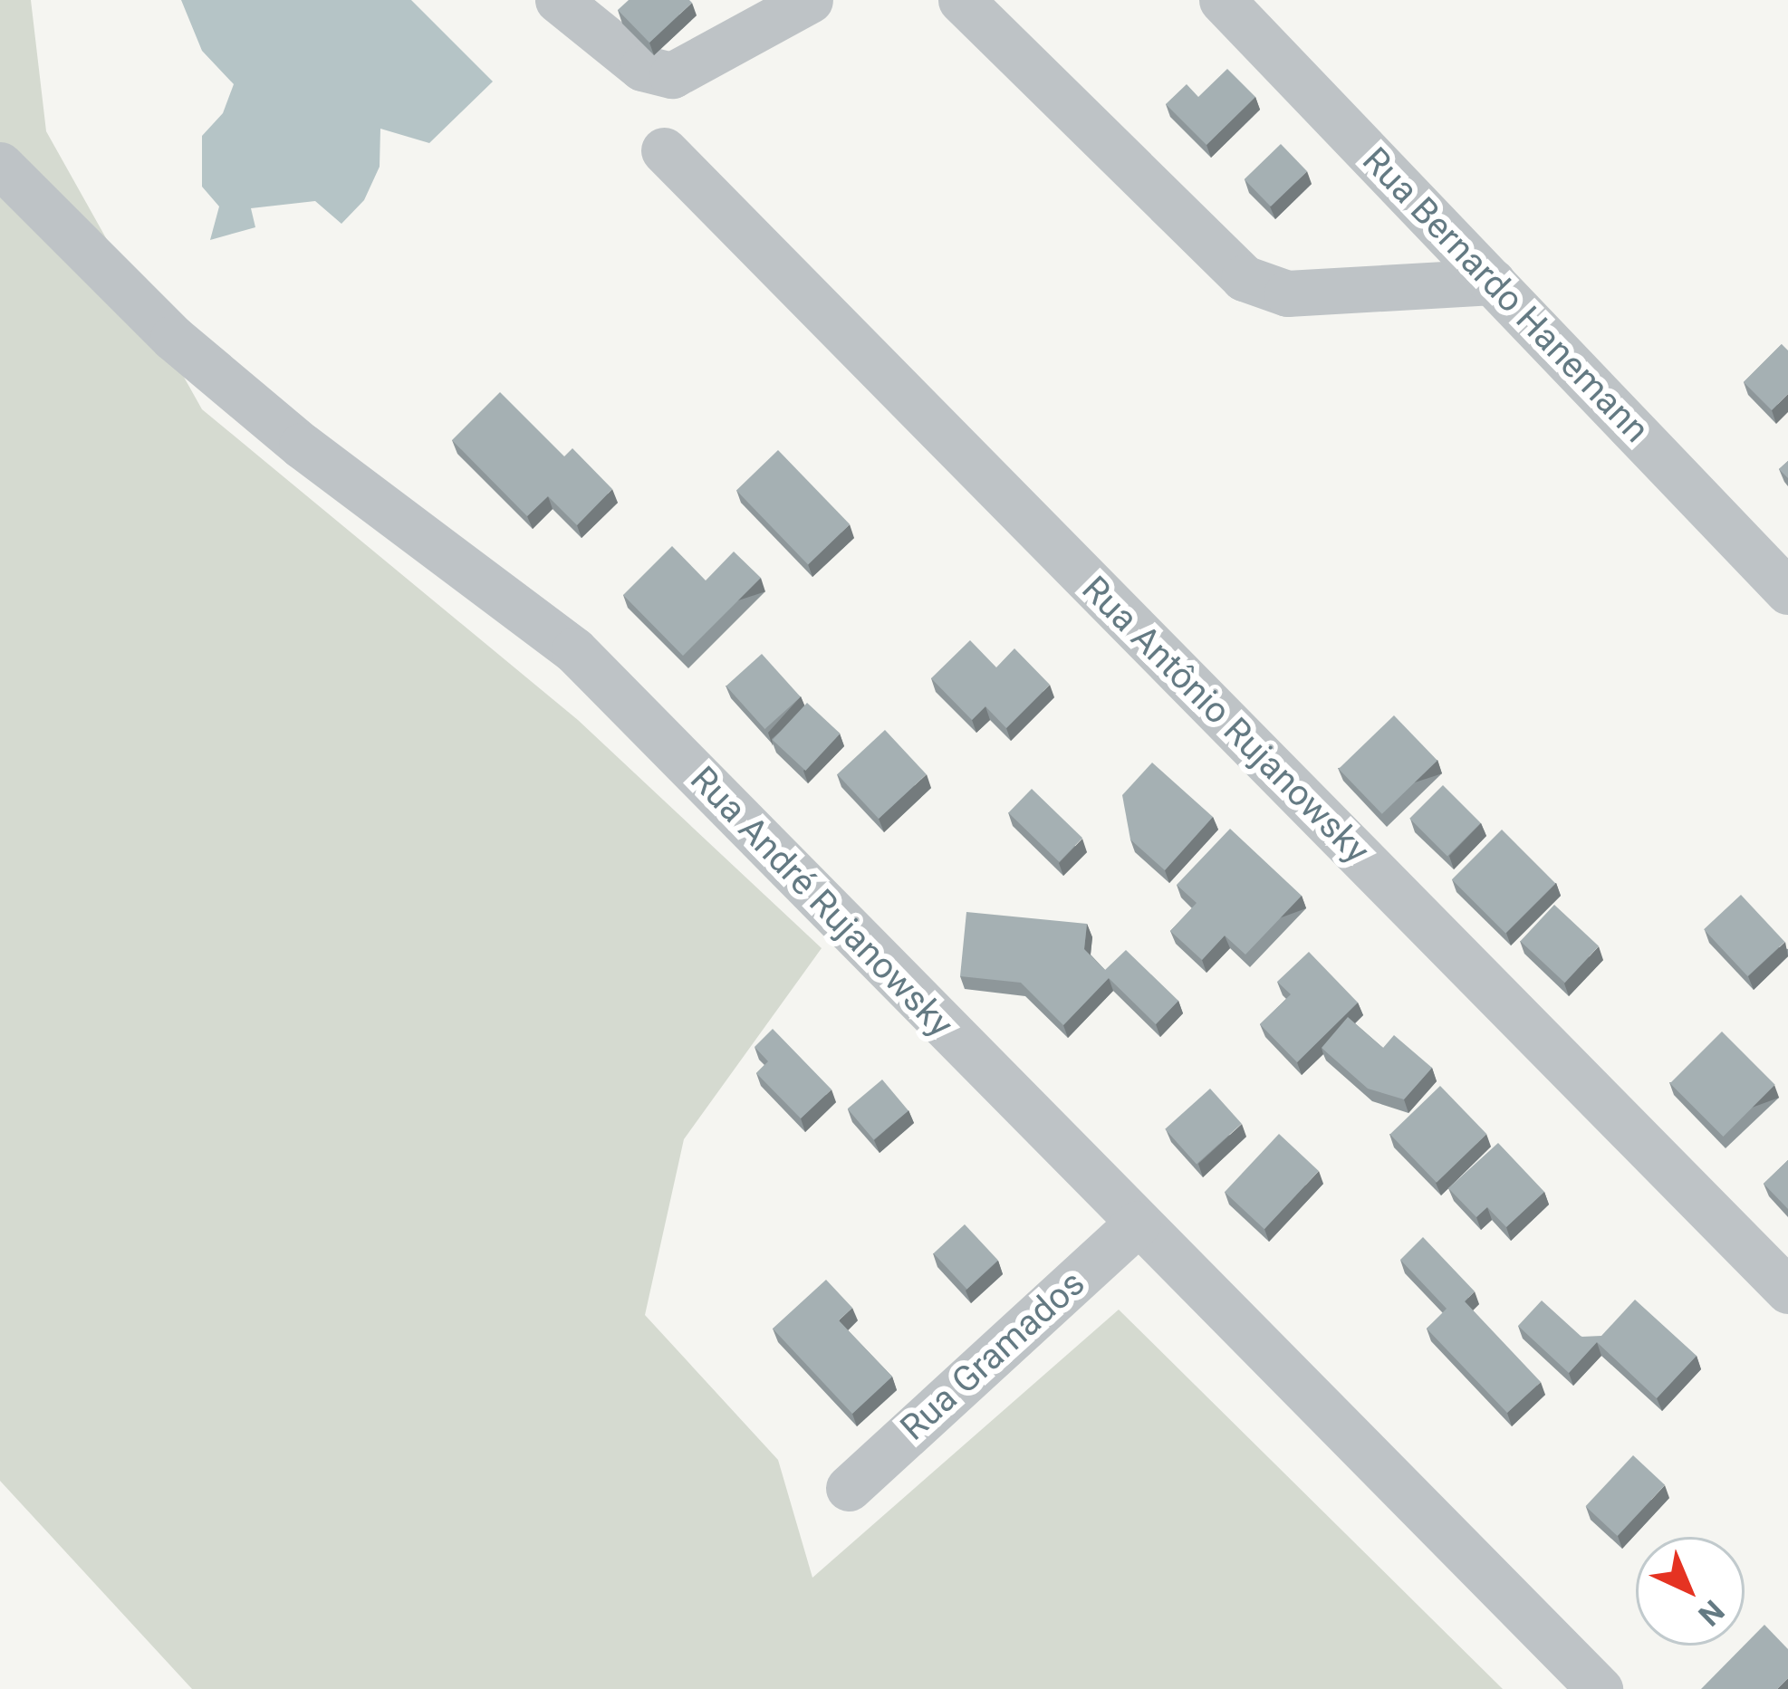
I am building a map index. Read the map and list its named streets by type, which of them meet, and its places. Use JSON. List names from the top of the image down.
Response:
{
  "streets": {
    "street": [
      "Rua Bernardo Hanemann",
      "Rua Antônio Rujanowsky",
      "Rua André Rujanowsky",
      "Rua Gramados"
    ]
  },
  "crossings": [
    ["Rua André Rujanowsky", "Rua Gramados"]
  ],
  "north": "bottom right"
}
